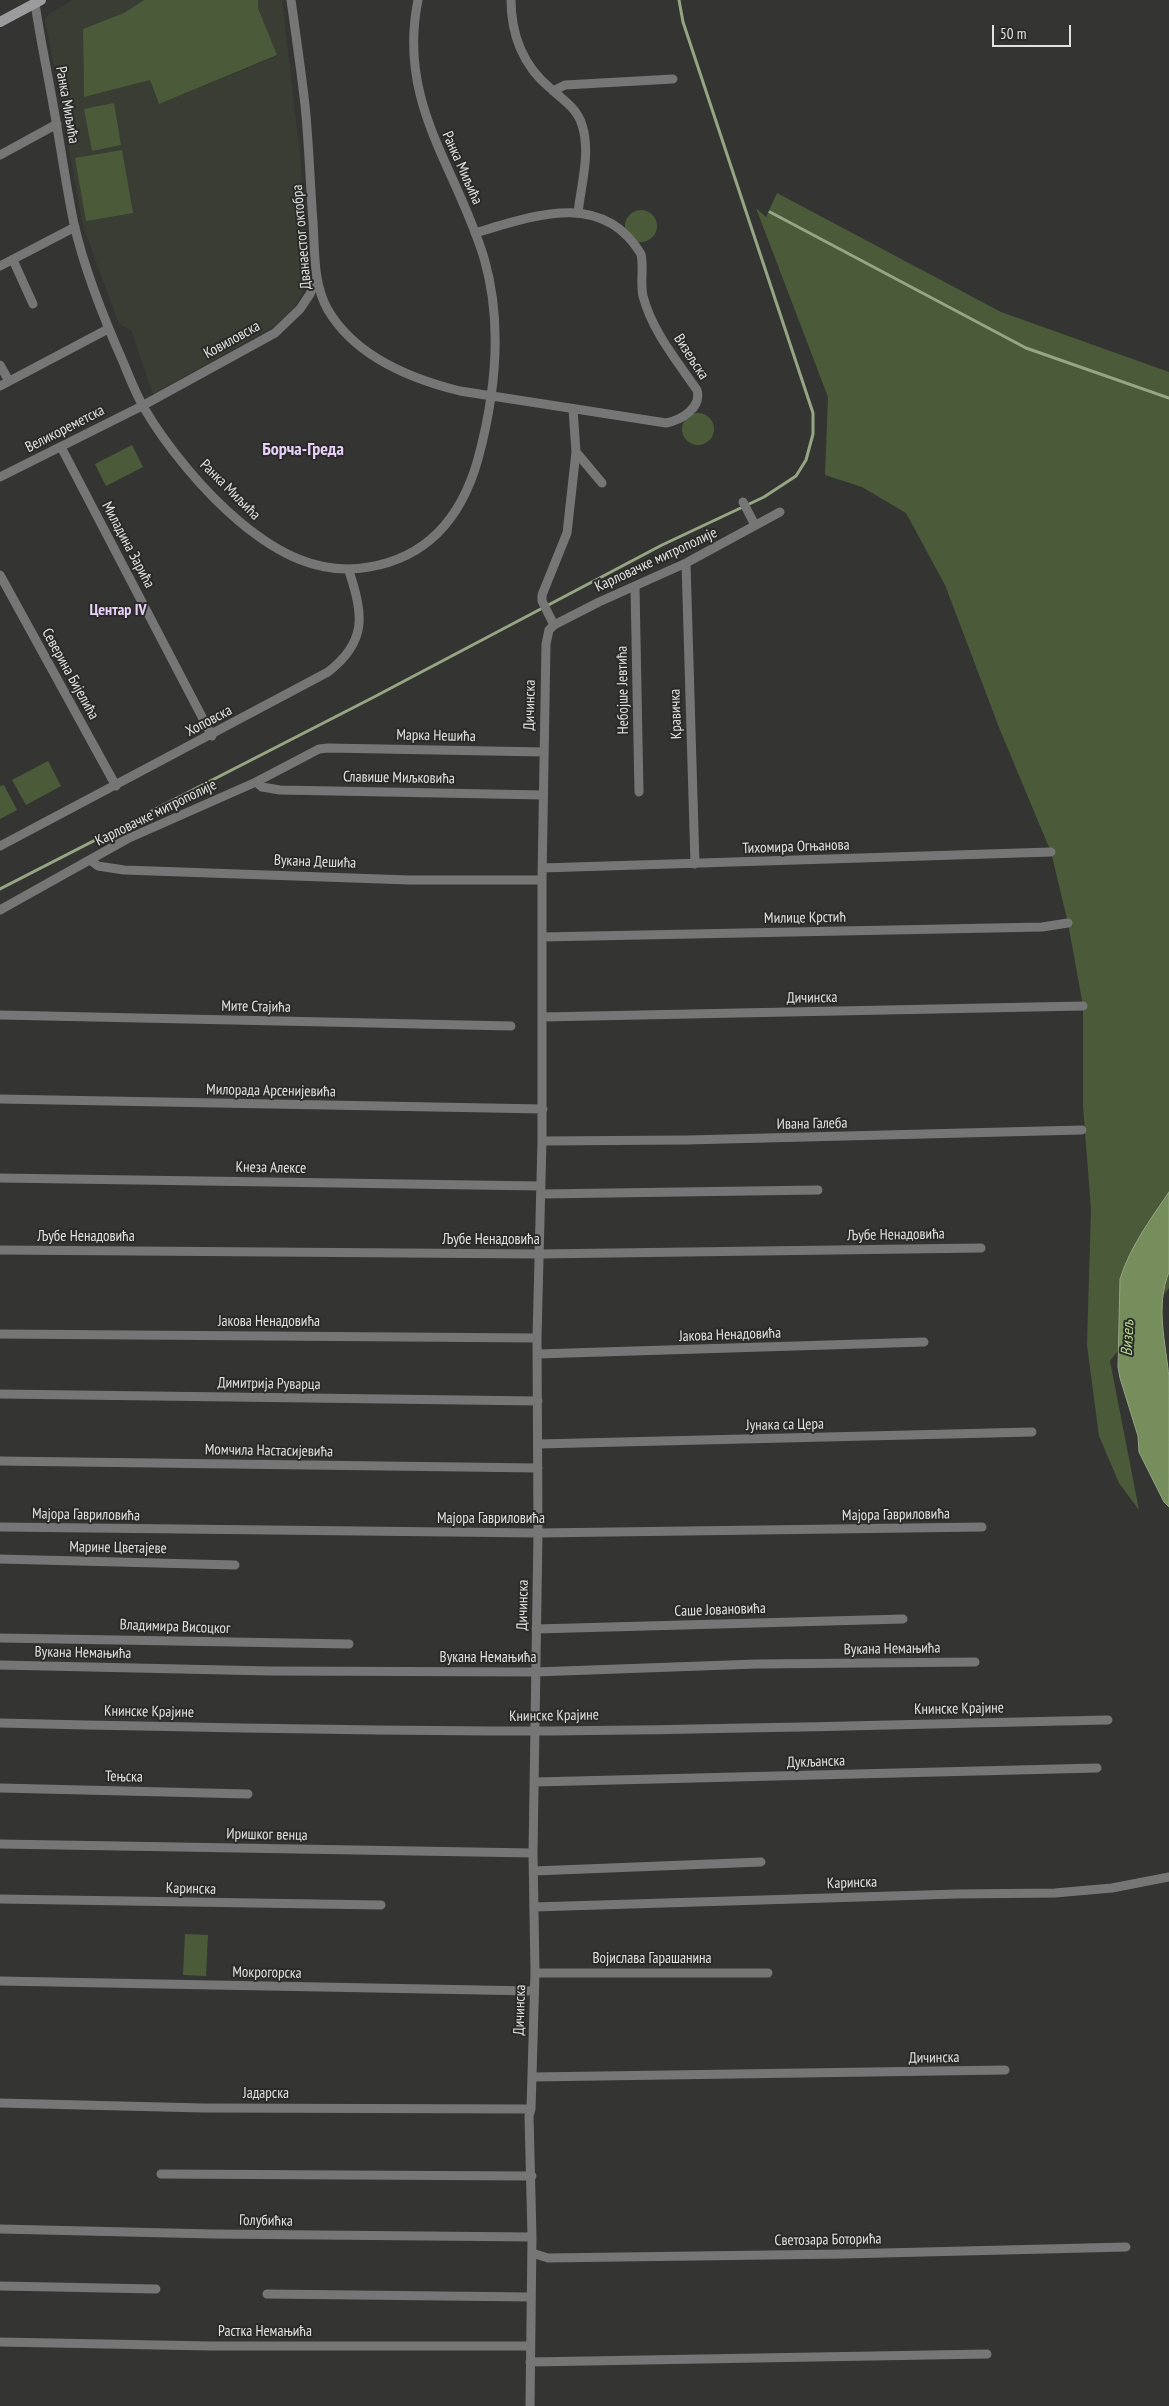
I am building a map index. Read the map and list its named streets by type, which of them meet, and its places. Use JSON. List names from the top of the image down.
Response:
{
  "streets": {
    "street": [
      "Ранка Миљића",
      "Дванаестог октобра",
      "Ковиловска",
      "Визељска",
      "Великореметска",
      "Миладина Зарића",
      "Карловачке митрополије",
      "Северина Бијелића",
      "Небојше Јевтића",
      "Дичинска",
      "Кравичка",
      "Хоповска",
      "Марка Нешића",
      "Славише Миљковића",
      "Тихомира Огњанова",
      "Вукана Дешића",
      "Милице Крстић",
      "Мите Стајића",
      "Милорада Арсенијевића",
      "Ивана Галеба",
      "Кнеза Алексе",
      "Љубе Ненадовића",
      "Јакова Ненадовића",
      "Димитрија Руварца",
      "Јунака са Цера",
      "Момчила Настасијевића",
      "Мајора Гавриловића",
      "Марине Цветајеве",
      "Саше Јовановића",
      "Владимира Висоцког",
      "Вукана Немањића",
      "Книнске Крајине",
      "Дукљанска",
      "Тењска",
      "Иришког венца",
      "Каринска",
      "Војислава Гарашанина",
      "Мокрогорска",
      "Јадарска",
      "Голубићка",
      "Светозара Боторића",
      "Растка Немањића"
    ]
  },
  "crossings": [
    ["Ранка Миљића", "Дванаестог октобра"],
    ["Ранка Миљића", "Ковиловска"],
    ["Ранка Миљића", "Визељска"],
    ["Ранка Миљића", "Великореметска"],
    ["Ранка Миљића", "Хоповска"],
    ["Дванаестог октобра", "Ковиловска"],
    ["Дванаестог октобра", "Визељска"],
    ["Ковиловска", "Великореметска"],
    ["Великореметска", "Миладина Зарића"],
    ["Миладина Зарића", "Хоповска"],
    ["Карловачке митрополије", "Небојше Јевтића"],
    ["Карловачке митрополије", "Дичинска"],
    ["Карловачке митрополије", "Кравичка"],
    ["Карловачке митрополије", "Марка Нешића"],
    ["Карловачке митрополије", "Славише Миљковића"],
    ["Карловачке митрополије", "Вукана Дешића"],
    ["Северина Бијелића", "Хоповска"],
    ["Дичинска", "Марка Нешића"],
    ["Дичинска", "Славише Миљковића"],
    ["Дичинска", "Тихомира Огњанова"],
    ["Дичинска", "Вукана Дешића"],
    ["Дичинска", "Милице Крстић"],
    ["Дичинска", "Милорада Арсенијевића"],
    ["Дичинска", "Ивана Галеба"],
    ["Дичинска", "Кнеза Алексе"],
    ["Дичинска", "Љубе Ненадовића"],
    ["Дичинска", "Јакова Ненадовића"],
    ["Дичинска", "Димитрија Руварца"],
    ["Дичинска", "Јунака са Цера"],
    ["Дичинска", "Момчила Настасијевића"],
    ["Дичинска", "Мајора Гавриловића"],
    ["Дичинска", "Саше Јовановића"],
    ["Дичинска", "Вукана Немањића"],
    ["Дичинска", "Книнске Крајине"],
    ["Дичинска", "Дукљанска"],
    ["Дичинска", "Иришког венца"],
    ["Дичинска", "Каринска"],
    ["Дичинска", "Војислава Гарашанина"],
    ["Дичинска", "Мокрогорска"],
    ["Дичинска", "Јадарска"],
    ["Дичинска", "Голубићка"],
    ["Дичинска", "Светозара Боторића"],
    ["Дичинска", "Растка Немањића"],
    ["Кравичка", "Тихомира Огњанова"]
  ],
  "districts": ["Борча-Греда", "Центар IV"],
  "water": ["Визељ"],
  "scale_bar": "50 m"
}
